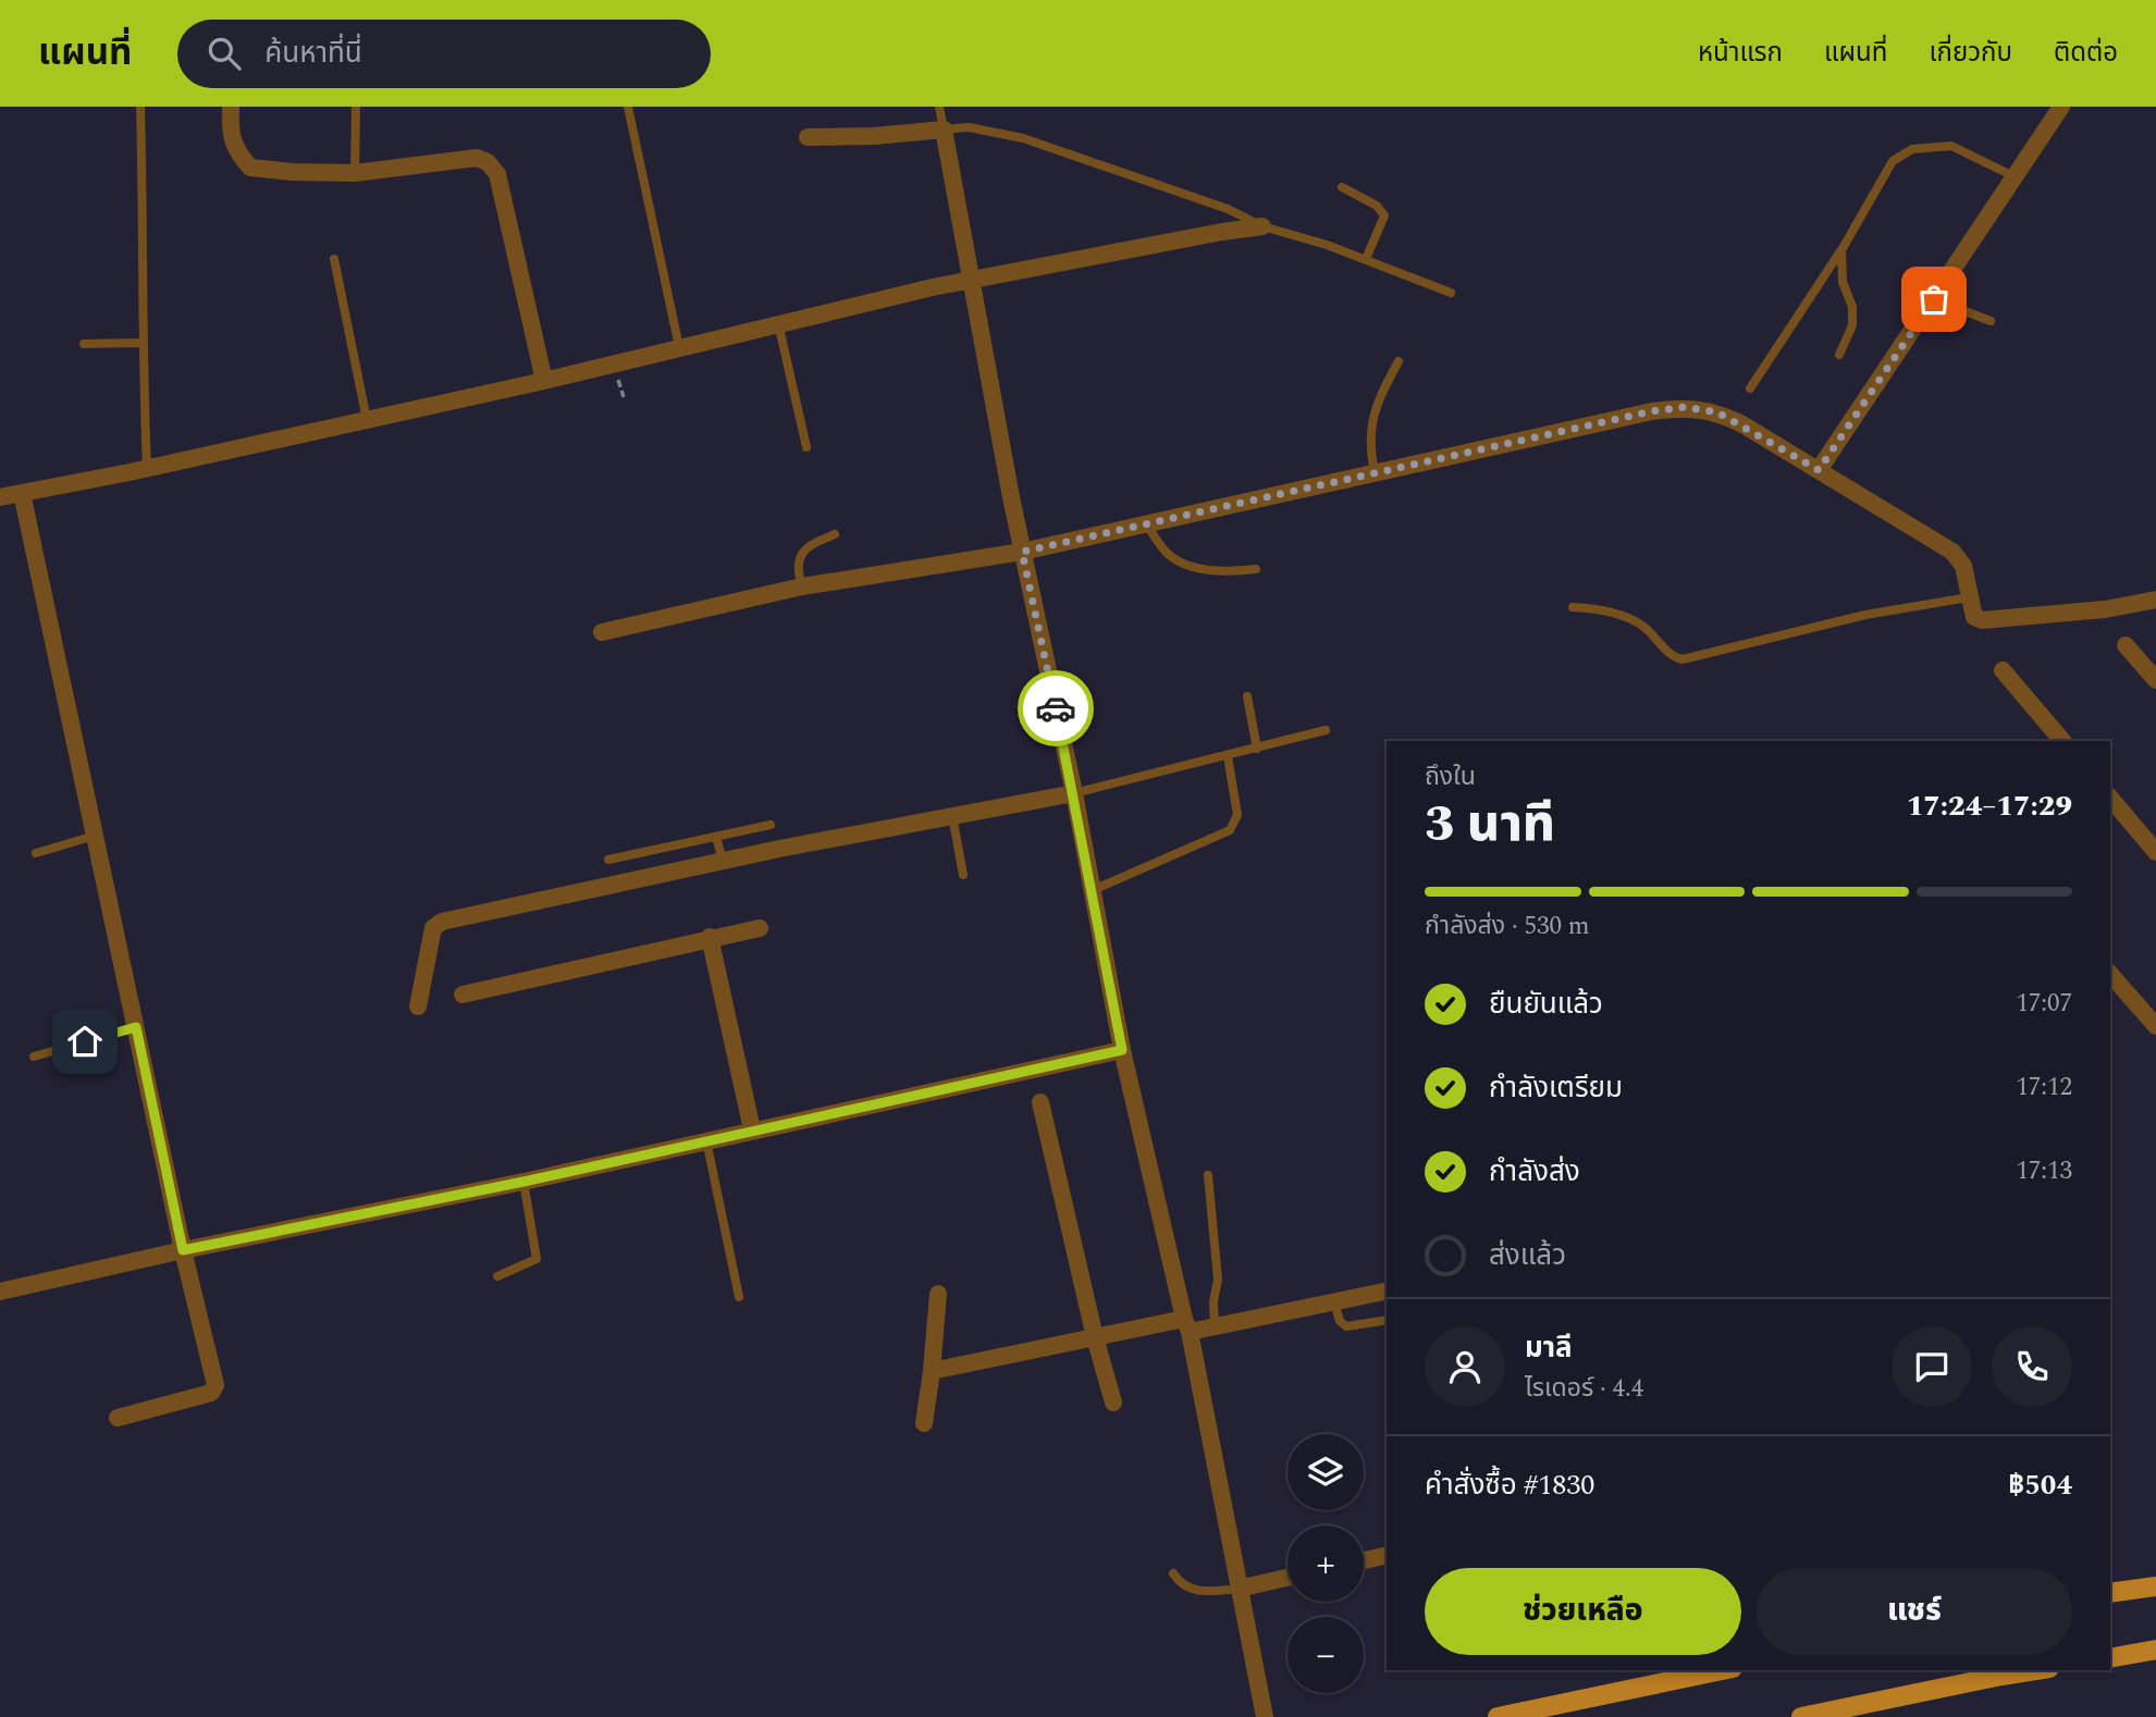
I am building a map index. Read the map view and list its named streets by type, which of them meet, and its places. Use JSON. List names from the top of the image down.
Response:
{
  "page": {
    "header": "แผนที่",
    "search": "ค้นหาที่นี่",
    "nav": [
      "หน้าแรก",
      "แผนที่",
      "เกี่ยวกับ",
      "ติดต่อ"
    ],
    "heading": ["3 นาที", "ถึงใน", "17:24–17:29"],
    "panel": [
      "มาลี",
      "ไรเดอร์ · 4.4",
      "คำสั่งซื้อ #1830",
      "฿504"
    ],
    "bar": "กำลังส่ง · 530 m",
    "list": [
      ["ยืนยันแล้ว", "17:07"],
      ["กำลังเตรียม", "17:12"],
      ["กำลังส่ง", "17:13"],
      "ส่งแล้ว"
    ],
    "map_buttons": ["+", "−"],
    "buttons": ["ช่วยเหลือ", "แชร์"]
  }
}
